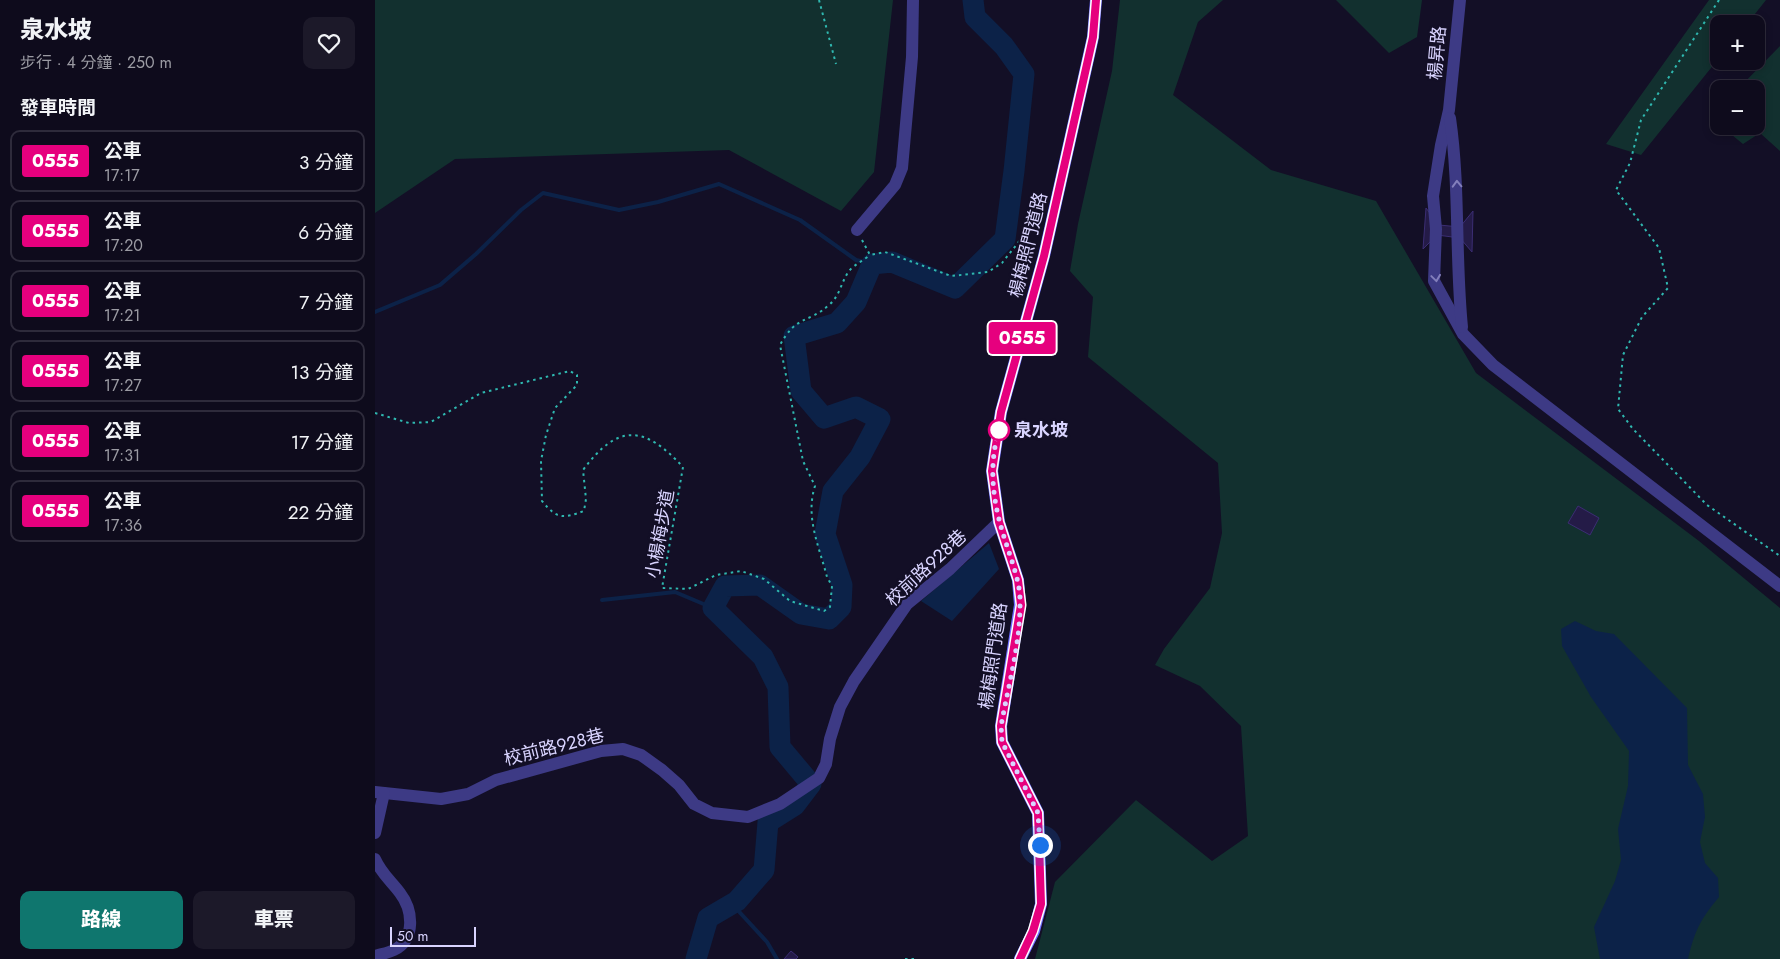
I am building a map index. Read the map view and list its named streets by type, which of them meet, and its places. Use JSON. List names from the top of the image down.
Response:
{
  "streets": {
    "street": ["楊昇路", "楊梅照門道路", "校前路928巷"],
    "path": ["小楊梅步道"]
  },
  "crossings": [
    ["楊梅照門道路", "校前路928巷"]
  ],
  "places": ["泉水坡"],
  "lines": ["bus line 0555"],
  "scale_bar": "50 m",
  "page": {
    "heading": [
      ["泉水坡", "步行 · 4 分鐘 · 250 m"],
      "發車時間"
    ],
    "on_map": "0555",
    "map_buttons": ["+", "−"],
    "list": [
      {
        "mark": "0555",
        "name": "公車",
        "note": "17:17",
        "value": "3 分鐘"
      },
      {
        "mark": "0555",
        "name": "公車",
        "note": "17:20",
        "value": "6 分鐘"
      },
      {
        "mark": "0555",
        "name": "公車",
        "note": "17:21",
        "value": "7 分鐘"
      },
      {
        "mark": "0555",
        "name": "公車",
        "note": "17:27",
        "value": "13 分鐘"
      },
      {
        "mark": "0555",
        "name": "公車",
        "note": "17:31",
        "value": "17 分鐘"
      },
      {
        "mark": "0555",
        "name": "公車",
        "note": "17:36",
        "value": "22 分鐘"
      }
    ],
    "buttons": ["路線", "車票"],
    "scale": "50 m"
  }
}
